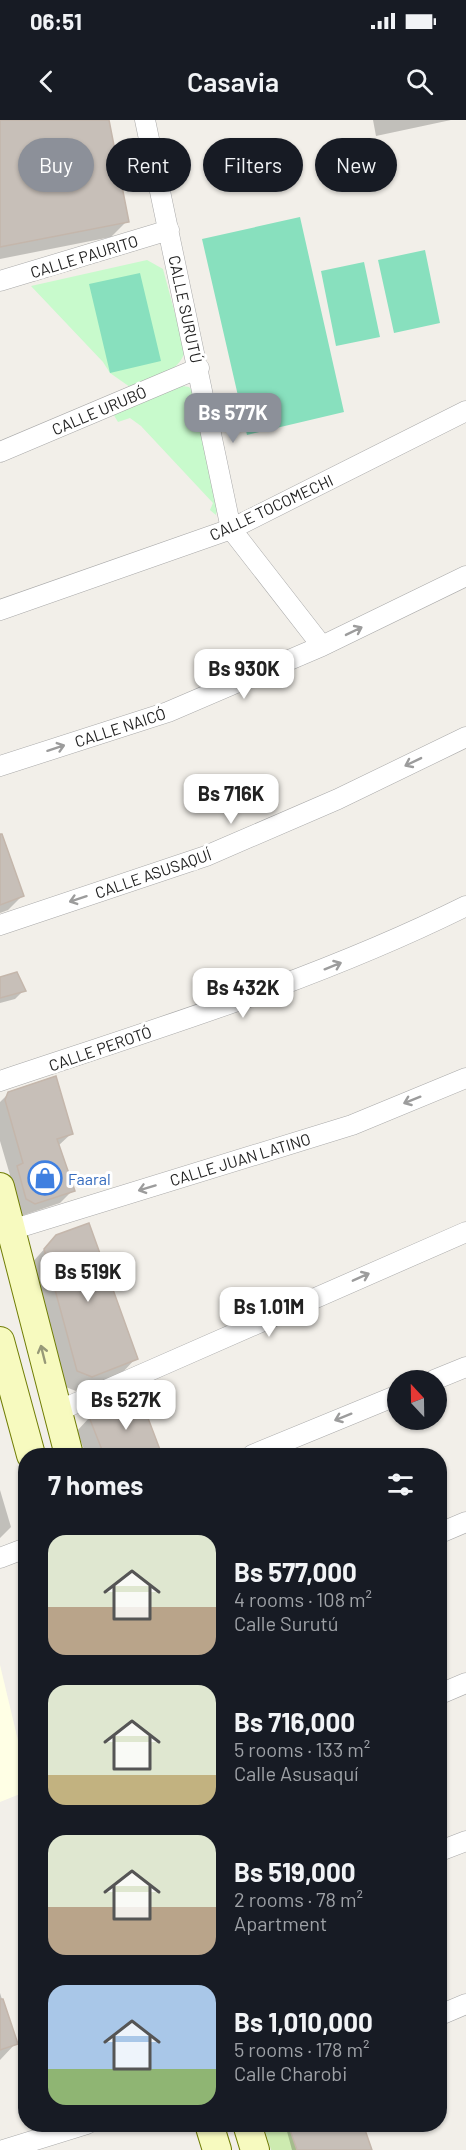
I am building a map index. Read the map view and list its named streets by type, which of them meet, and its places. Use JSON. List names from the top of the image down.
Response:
{
  "streets": {
    "street": [
      "CALLE PAURITO",
      "CALLE SURUTÚ",
      "CALLE URUBÓ",
      "CALLE TOCOMECHI",
      "CALLE NAICÓ",
      "CALLE ASUSAQUÍ",
      "CALLE PEROTÓ",
      "CALLE JUAN LATINO"
    ]
  },
  "crossings": [
    ["CALLE PAURITO", "CALLE SURUTÚ"],
    ["CALLE SURUTÚ", "CALLE URUBÓ"],
    ["CALLE SURUTÚ", "CALLE TOCOMECHI"],
    ["CALLE SURUTÚ", "CALLE NAICÓ"]
  ],
  "one_way": ["CALLE NAICÓ", "CALLE ASUSAQUÍ", "CALLE PEROTÓ"],
  "places": {
    "shop": ["Faaral"]
  },
  "north": "top",
  "page": {
    "status": "06:51",
    "header": "Casavia",
    "chip": [
      "Buy",
      "Rent",
      "Filters",
      "New"
    ],
    "price": [
      "Bs 577K",
      "Bs 930K",
      "Bs 716K",
      "Bs 432K",
      "Bs 519K",
      "Bs 1.01M",
      "Bs 527K"
    ],
    "heading": "7 homes",
    "list": [
      {
        "name": "Bs 577,000",
        "note": "4 rooms · 108 m² · Calle Surutú"
      },
      {
        "name": "Bs 716,000",
        "note": "5 rooms · 133 m² · Calle Asusaquí"
      },
      {
        "name": "Bs 519,000",
        "note": "2 rooms · 78 m² · Apartment"
      },
      {
        "name": "Bs 1,010,000",
        "note": "5 rooms · 178 m² · Calle Charobi"
      }
    ]
  }
}
